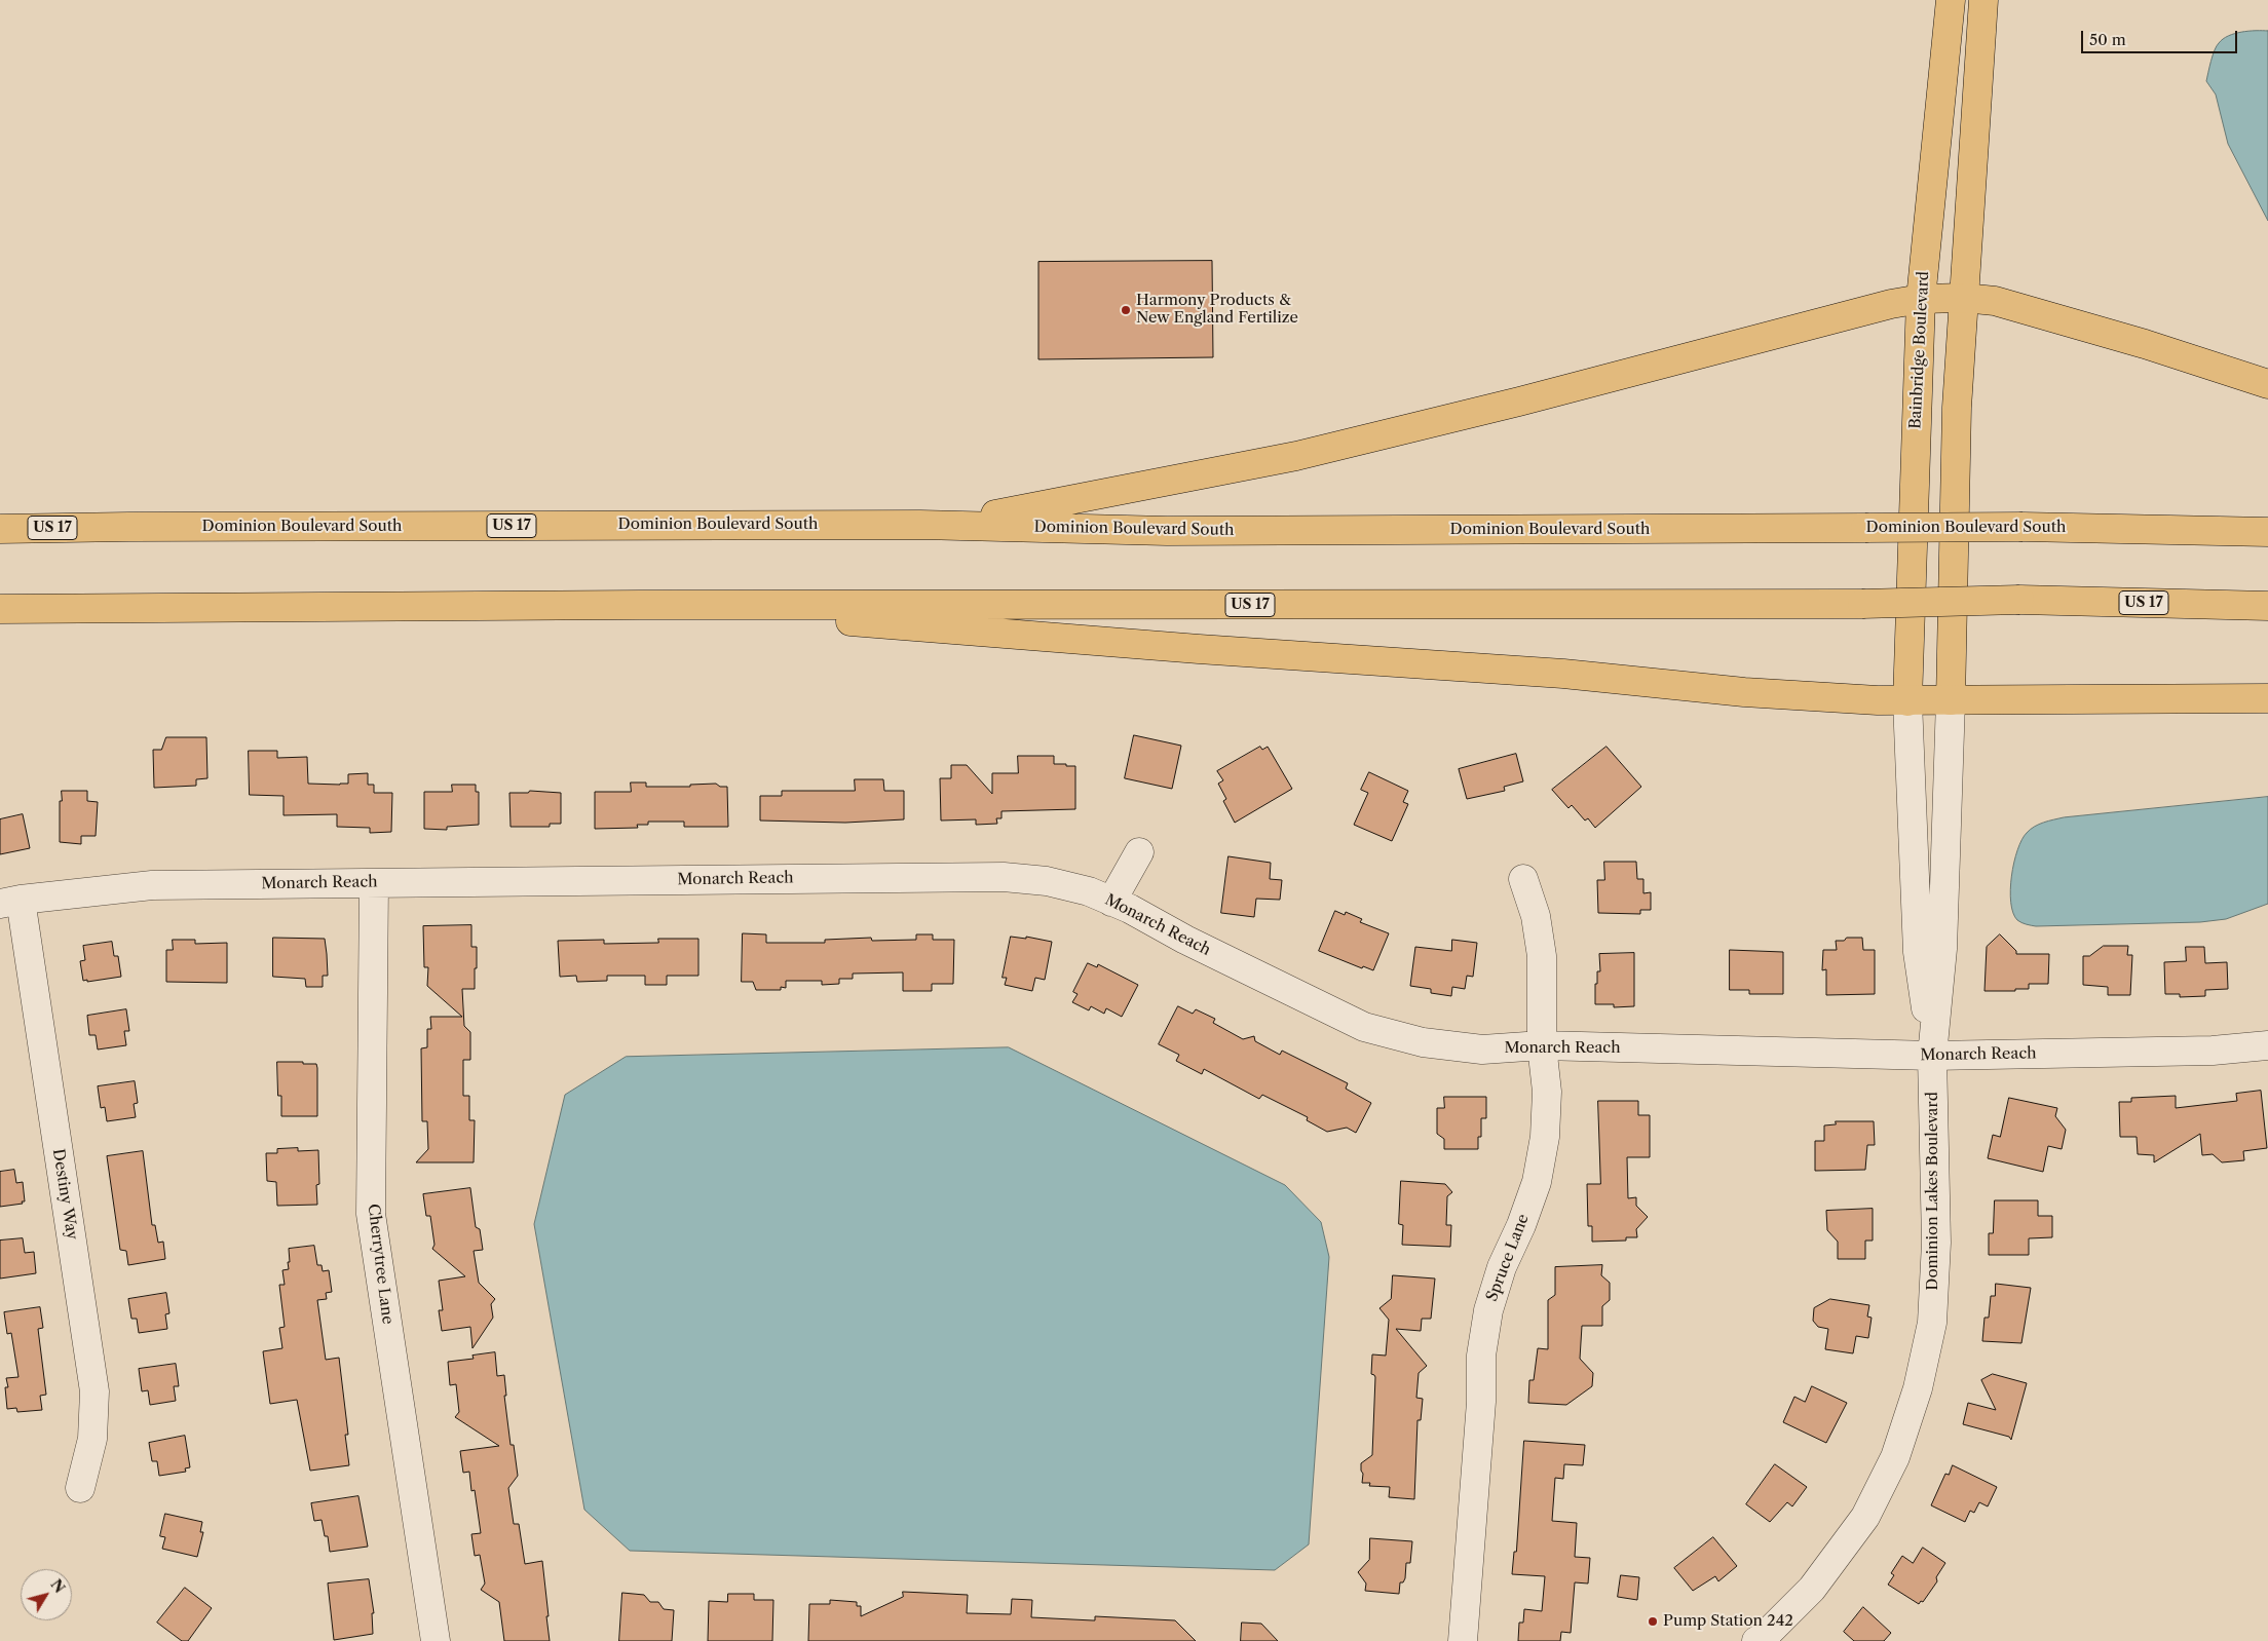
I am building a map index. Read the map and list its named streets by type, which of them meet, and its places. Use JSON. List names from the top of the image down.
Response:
{
  "streets": {
    "main road": ["Bainbridge Boulevard", "Dominion Boulevard South", "US 17"],
    "street": [
      "Monarch Reach",
      "Dominion Lakes Boulevard",
      "Destiny Way",
      "Spruce Lane",
      "Cherrytree Lane"
    ]
  },
  "crossings": [
    ["Bainbridge Boulevard", "Dominion Lakes Boulevard"],
    ["Monarch Reach", "Dominion Lakes Boulevard"],
    ["Monarch Reach", "Destiny Way"],
    ["Monarch Reach", "Spruce Lane"],
    ["Monarch Reach", "Cherrytree Lane"]
  ],
  "places": ["Harmony Products & New England Fertilize", "Pump Station 242"],
  "scale_bar": "50 m",
  "north": "top right"
}
